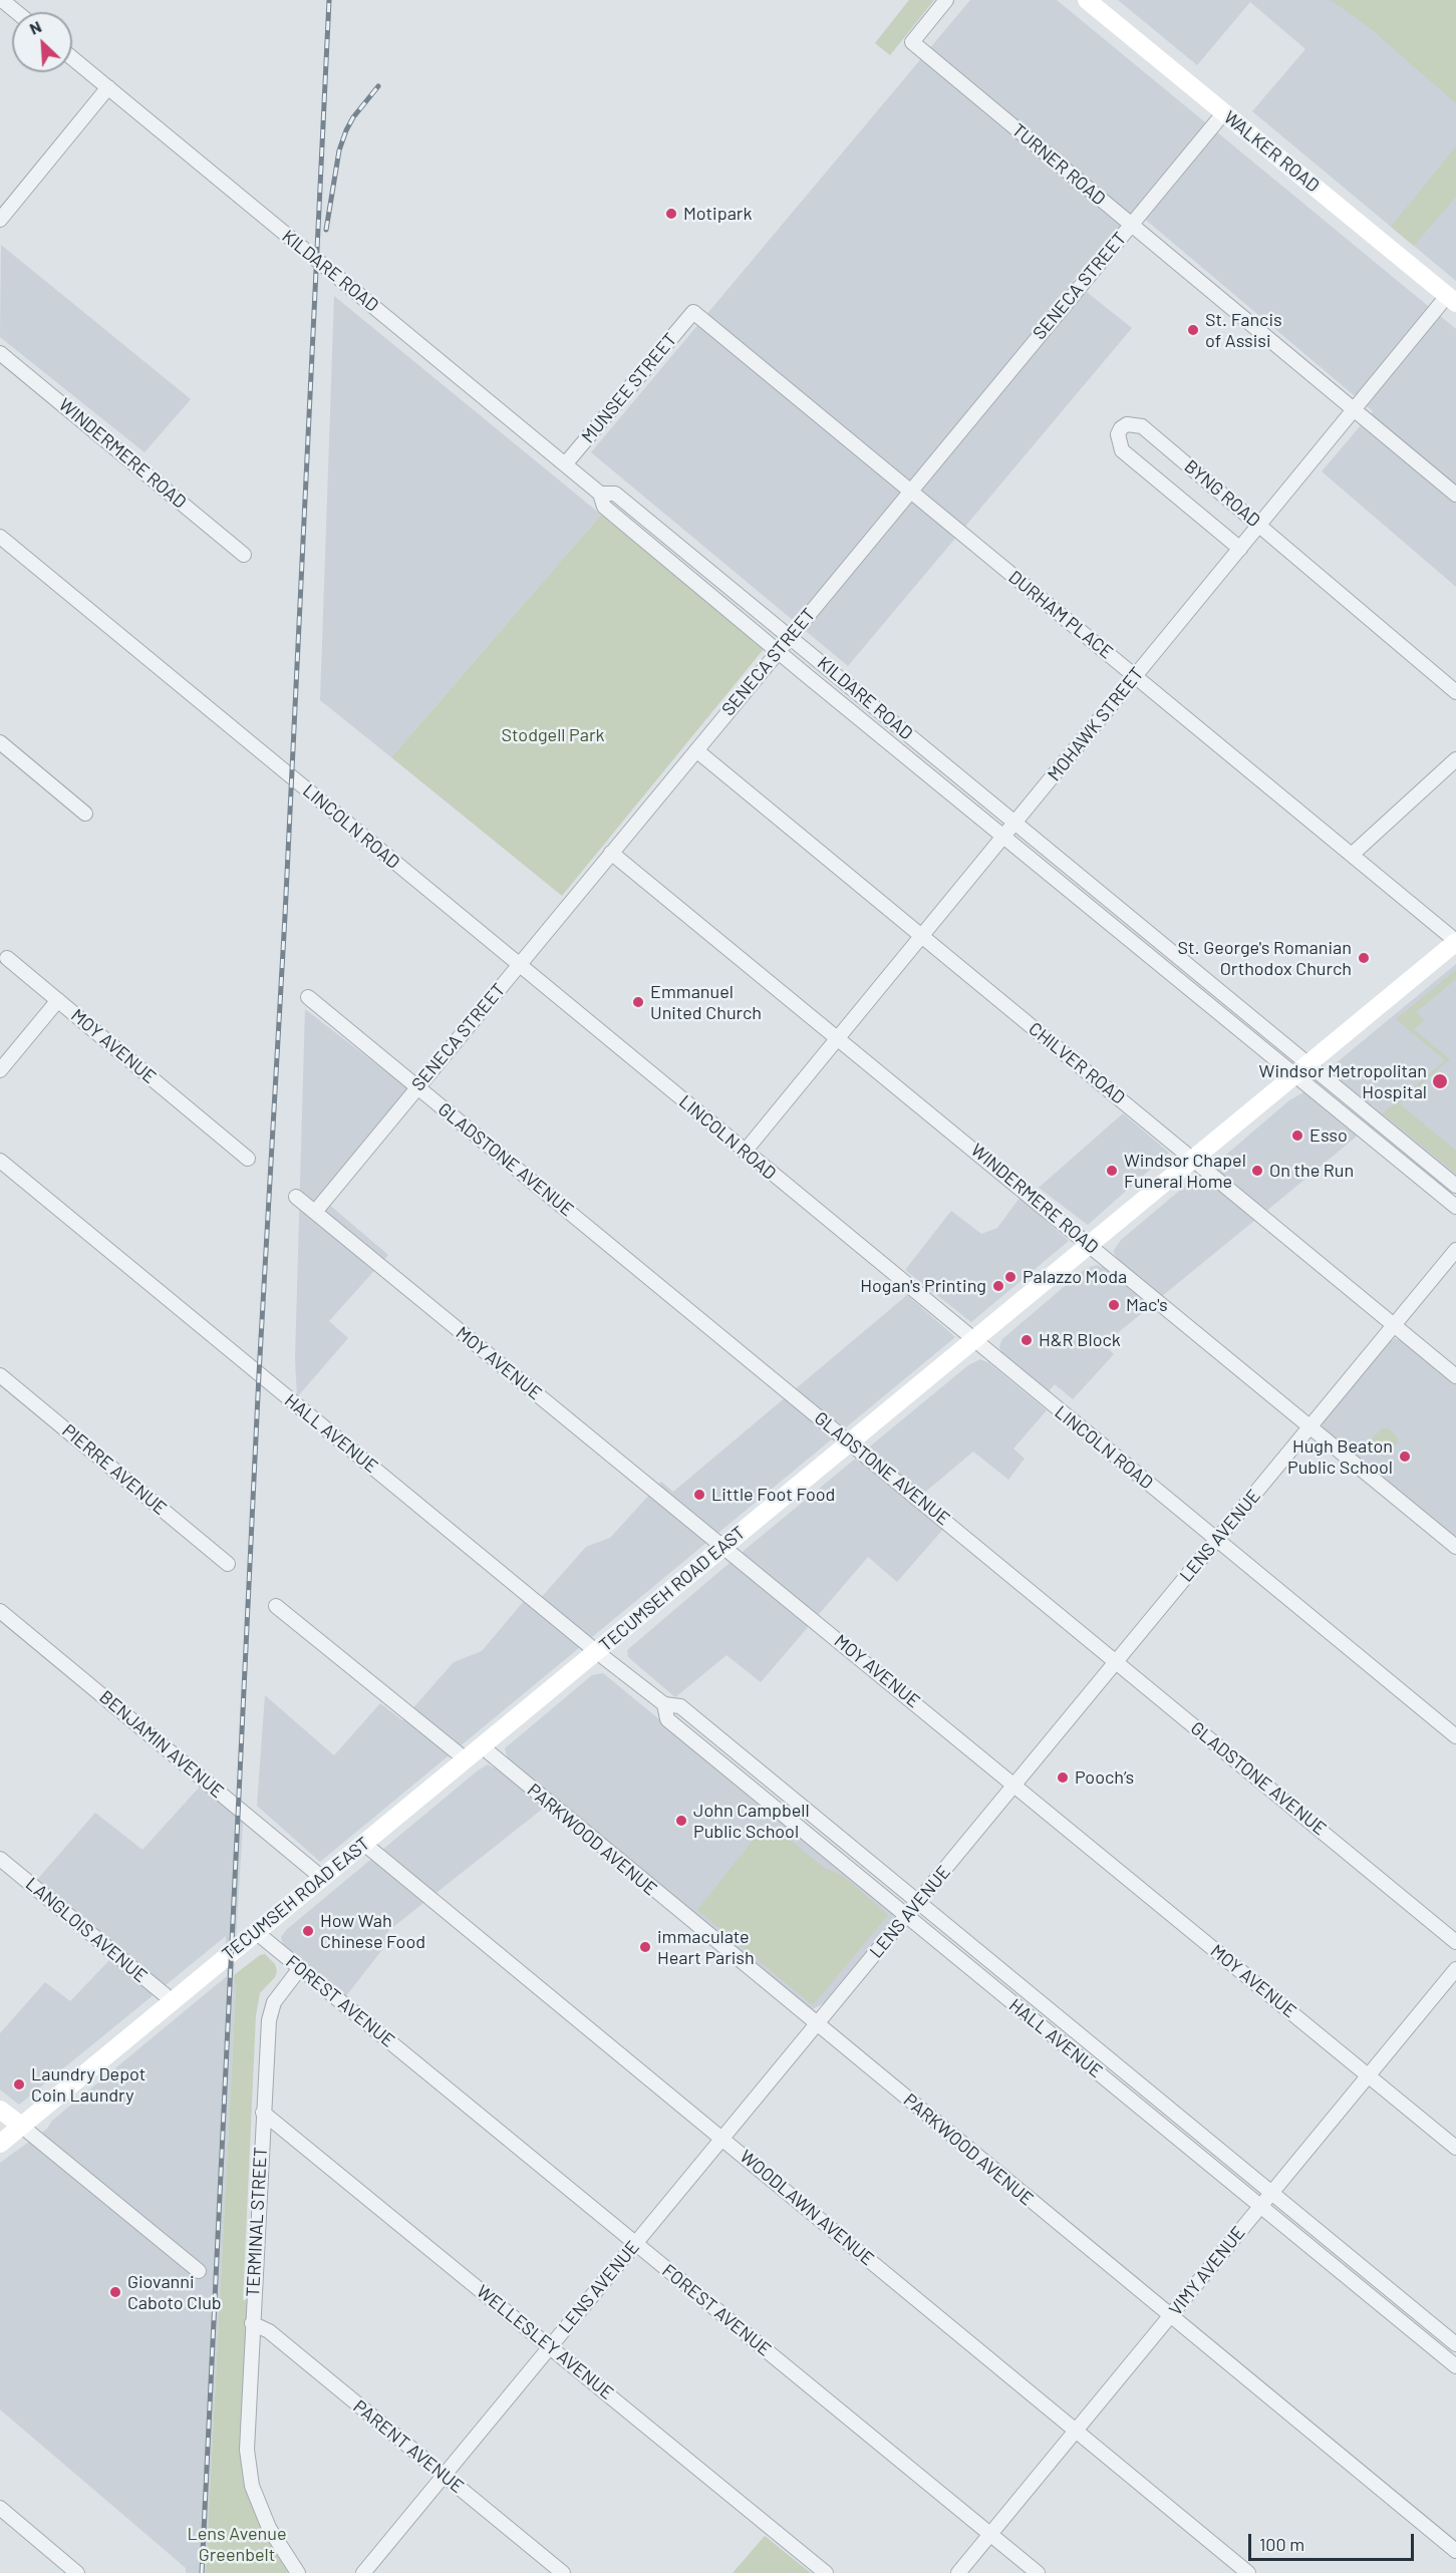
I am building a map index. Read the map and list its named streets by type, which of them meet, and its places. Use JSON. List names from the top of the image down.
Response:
{
  "streets": {
    "main road": ["WALKER ROAD", "TECUMSEH ROAD EAST"],
    "street": [
      "TURNER ROAD",
      "KILDARE ROAD",
      "SENECA STREET",
      "MUNSEE STREET",
      "WINDERMERE ROAD",
      "BYNG ROAD",
      "DURHAM PLACE",
      "MOHAWK STREET",
      "LINCOLN ROAD",
      "MOY AVENUE",
      "CHILVER ROAD",
      "GLADSTONE AVENUE",
      "HALL AVENUE",
      "PIERRE AVENUE",
      "LENS AVENUE",
      "BENJAMIN AVENUE",
      "PARKWOOD AVENUE",
      "LANGLOIS AVENUE",
      "FOREST AVENUE",
      "WOODLAWN AVENUE",
      "TERMINAL STREET",
      "VIMY AVENUE",
      "WELLESLEY AVENUE",
      "PARENT AVENUE"
    ]
  },
  "crossings": [
    ["WALKER ROAD", "SENECA STREET"],
    ["WALKER ROAD", "MOHAWK STREET"],
    ["TURNER ROAD", "SENECA STREET"],
    ["TURNER ROAD", "MOHAWK STREET"],
    ["KILDARE ROAD", "SENECA STREET"],
    ["KILDARE ROAD", "MUNSEE STREET"],
    ["KILDARE ROAD", "MOHAWK STREET"],
    ["KILDARE ROAD", "TECUMSEH ROAD EAST"],
    ["SENECA STREET", "WINDERMERE ROAD"],
    ["SENECA STREET", "DURHAM PLACE"],
    ["SENECA STREET", "LINCOLN ROAD"],
    ["SENECA STREET", "MOY AVENUE"],
    ["SENECA STREET", "CHILVER ROAD"],
    ["SENECA STREET", "GLADSTONE AVENUE"],
    ["MUNSEE STREET", "DURHAM PLACE"],
    ["WINDERMERE ROAD", "MOHAWK STREET"],
    ["WINDERMERE ROAD", "LENS AVENUE"],
    ["WINDERMERE ROAD", "TECUMSEH ROAD EAST"],
    ["BYNG ROAD", "MOHAWK STREET"],
    ["DURHAM PLACE", "MOHAWK STREET"],
    ["DURHAM PLACE", "TECUMSEH ROAD EAST"],
    ["MOHAWK STREET", "LINCOLN ROAD"],
    ["MOHAWK STREET", "CHILVER ROAD"],
    ["LINCOLN ROAD", "LENS AVENUE"],
    ["LINCOLN ROAD", "TECUMSEH ROAD EAST"],
    ["MOY AVENUE", "LENS AVENUE"],
    ["MOY AVENUE", "TECUMSEH ROAD EAST"],
    ["MOY AVENUE", "VIMY AVENUE"],
    ["CHILVER ROAD", "LENS AVENUE"],
    ["CHILVER ROAD", "TECUMSEH ROAD EAST"],
    ["GLADSTONE AVENUE", "LENS AVENUE"],
    ["GLADSTONE AVENUE", "TECUMSEH ROAD EAST"],
    ["HALL AVENUE", "LENS AVENUE"],
    ["HALL AVENUE", "TECUMSEH ROAD EAST"],
    ["HALL AVENUE", "VIMY AVENUE"],
    ["LENS AVENUE", "PARKWOOD AVENUE"],
    ["LENS AVENUE", "FOREST AVENUE"],
    ["LENS AVENUE", "WOODLAWN AVENUE"],
    ["LENS AVENUE", "WELLESLEY AVENUE"],
    ["LENS AVENUE", "PARENT AVENUE"],
    ["TECUMSEH ROAD EAST", "BENJAMIN AVENUE"],
    ["TECUMSEH ROAD EAST", "PARKWOOD AVENUE"],
    ["TECUMSEH ROAD EAST", "LANGLOIS AVENUE"],
    ["TECUMSEH ROAD EAST", "FOREST AVENUE"],
    ["TECUMSEH ROAD EAST", "WOODLAWN AVENUE"],
    ["PARKWOOD AVENUE", "VIMY AVENUE"],
    ["FOREST AVENUE", "TERMINAL STREET"],
    ["FOREST AVENUE", "VIMY AVENUE"],
    ["WOODLAWN AVENUE", "VIMY AVENUE"],
    ["TERMINAL STREET", "WELLESLEY AVENUE"],
    ["TERMINAL STREET", "PARENT AVENUE"]
  ],
  "parks": ["Stodgell Park", "Lens Avenue Greenbelt"],
  "places": [
    "Motipark",
    "St. Fancis of Assisi",
    "St. George's Romanian Orthodox Church",
    "Emmanuel United Church",
    "Windsor Metropolitan Hospital",
    "Esso",
    "Windsor Chapel Funeral Home",
    "On the Run",
    "Palazzo Moda",
    "Hogan's Printing",
    "Mac's",
    "H&R Block",
    "Hugh Beaton Public School",
    "Little Foot Food",
    "Pooch’s",
    "John Campbell Public School",
    "How Wah Chinese Food",
    "immaculate Heart Parish",
    "Laundry Depot Coin Laundry",
    "Giovanni Caboto Club"
  ],
  "scale_bar": "100 m",
  "north": "top left"
}
